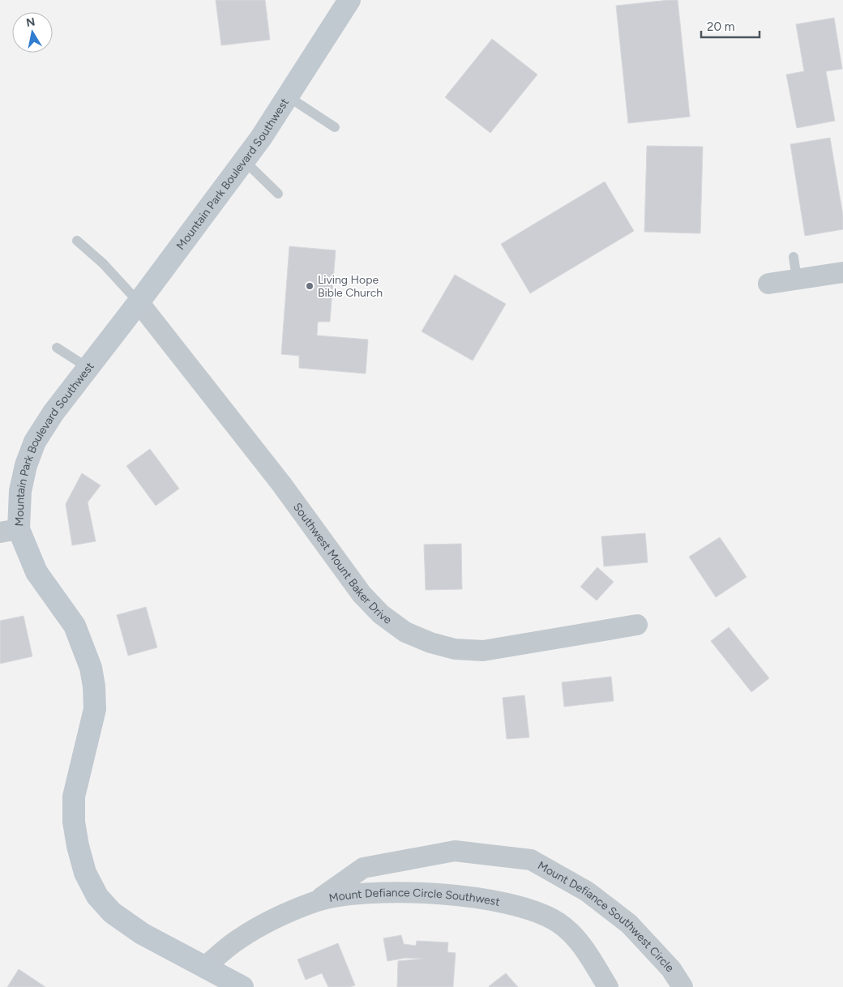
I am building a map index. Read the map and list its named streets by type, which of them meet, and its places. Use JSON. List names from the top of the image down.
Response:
{
  "streets": {
    "street": [
      "Mountain Park Boulevard Southwest",
      "Southwest Mount Baker Drive",
      "Mount Defiance Circle Southwest",
      "Mount Defiance Southwest Circle"
    ]
  },
  "crossings": [
    ["Mountain Park Boulevard Southwest", "Southwest Mount Baker Drive"],
    ["Mountain Park Boulevard Southwest", "Mount Defiance Circle Southwest"],
    ["Mount Defiance Circle Southwest", "Mount Defiance Southwest Circle"]
  ],
  "places": ["Living Hope Bible Church"],
  "scale_bar": "20 m",
  "north": "top"
}
